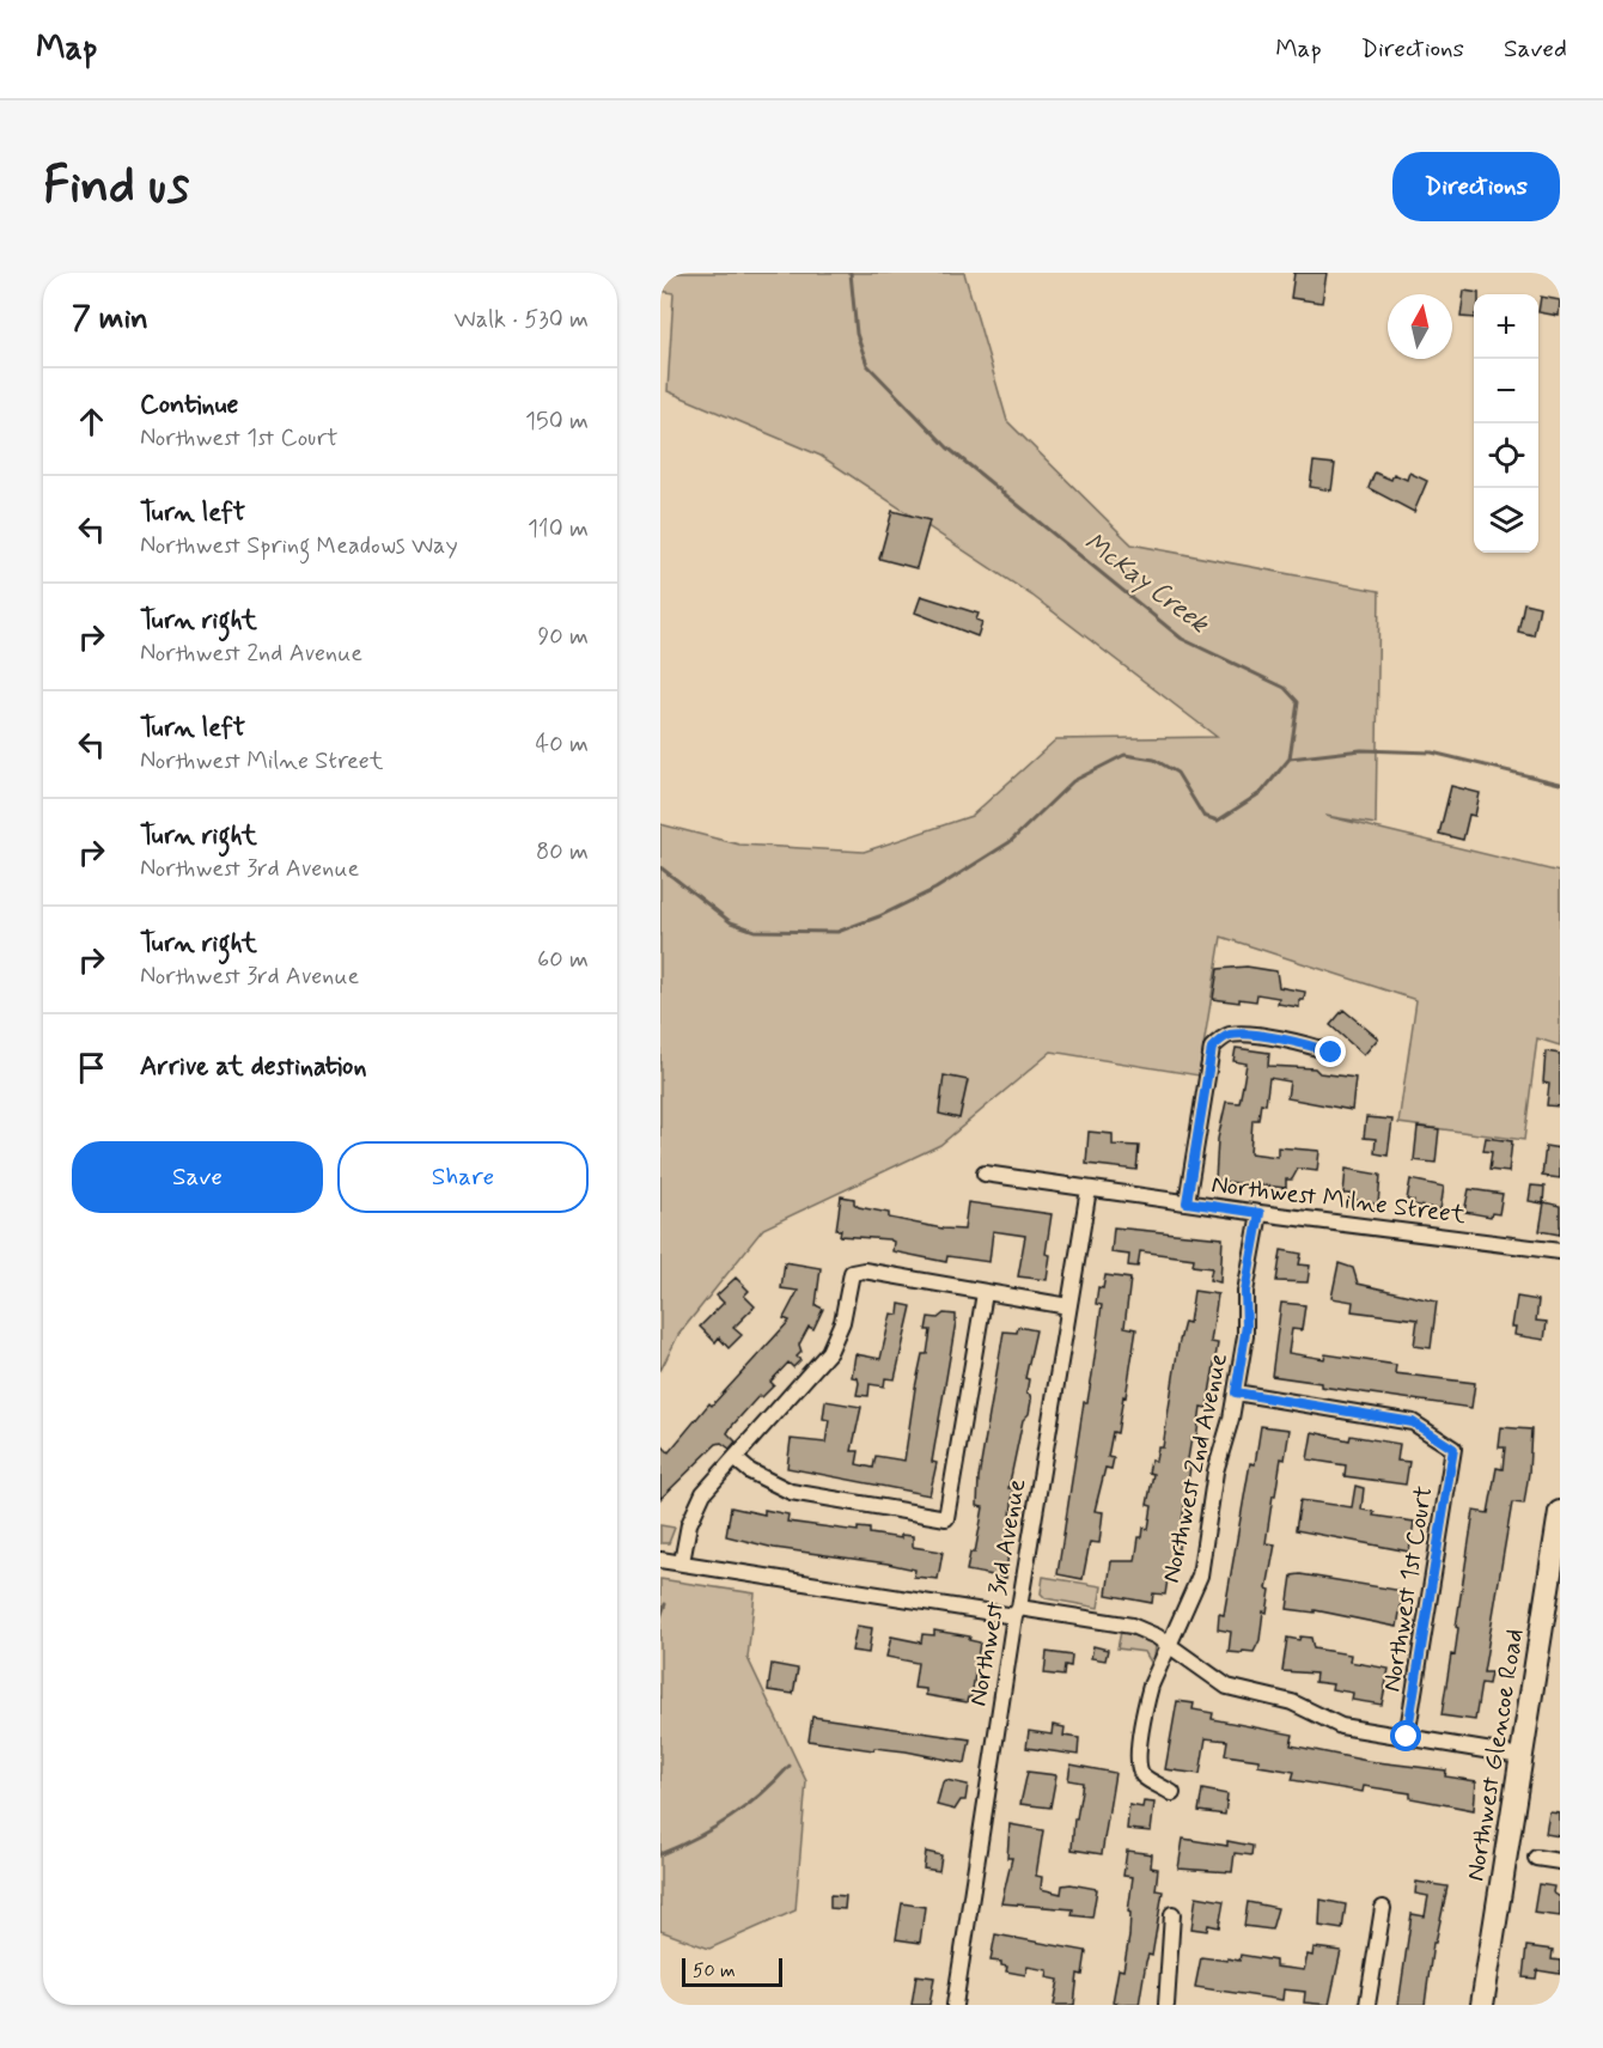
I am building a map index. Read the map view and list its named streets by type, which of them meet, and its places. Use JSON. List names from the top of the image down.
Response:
{
  "streets": {
    "main road": ["Northwest Glencoe Road"],
    "street": [
      "Northwest Milne Street",
      "Northwest 2nd Avenue",
      "Northwest 1st Court",
      "Northwest 3rd Avenue"
    ]
  },
  "crossings": [
    ["Northwest Milne Street", "Northwest 2nd Avenue"],
    ["Northwest Milne Street", "Northwest 3rd Avenue"],
    ["Northwest 2nd Avenue", "Northwest 1st Court"]
  ],
  "water": ["McKay Creek"],
  "scale_bar": "50 m",
  "north": "top",
  "page": {
    "header": "Map",
    "nav": ["Map", "Directions", "Saved"],
    "buttons": [
      "Directions",
      ["Save", "Share"]
    ],
    "title": "Find us",
    "heading": ["7 min", "Walk · 530 m"],
    "map_buttons": ["+", "−"],
    "list": [
      ["Continue", "Northwest 1st Court", "150 m"],
      ["Turn left", "Northwest Spring Meadows Way", "110 m"],
      ["Turn right", "Northwest 2nd Avenue", "90 m"],
      ["Turn left", "Northwest Milne Street", "40 m"],
      ["Turn right", "Northwest 3rd Avenue", "80 m"],
      ["Turn right", "Northwest 3rd Avenue", "60 m"],
      "Arrive at destination"
    ],
    "scale": "50 m"
  }
}
